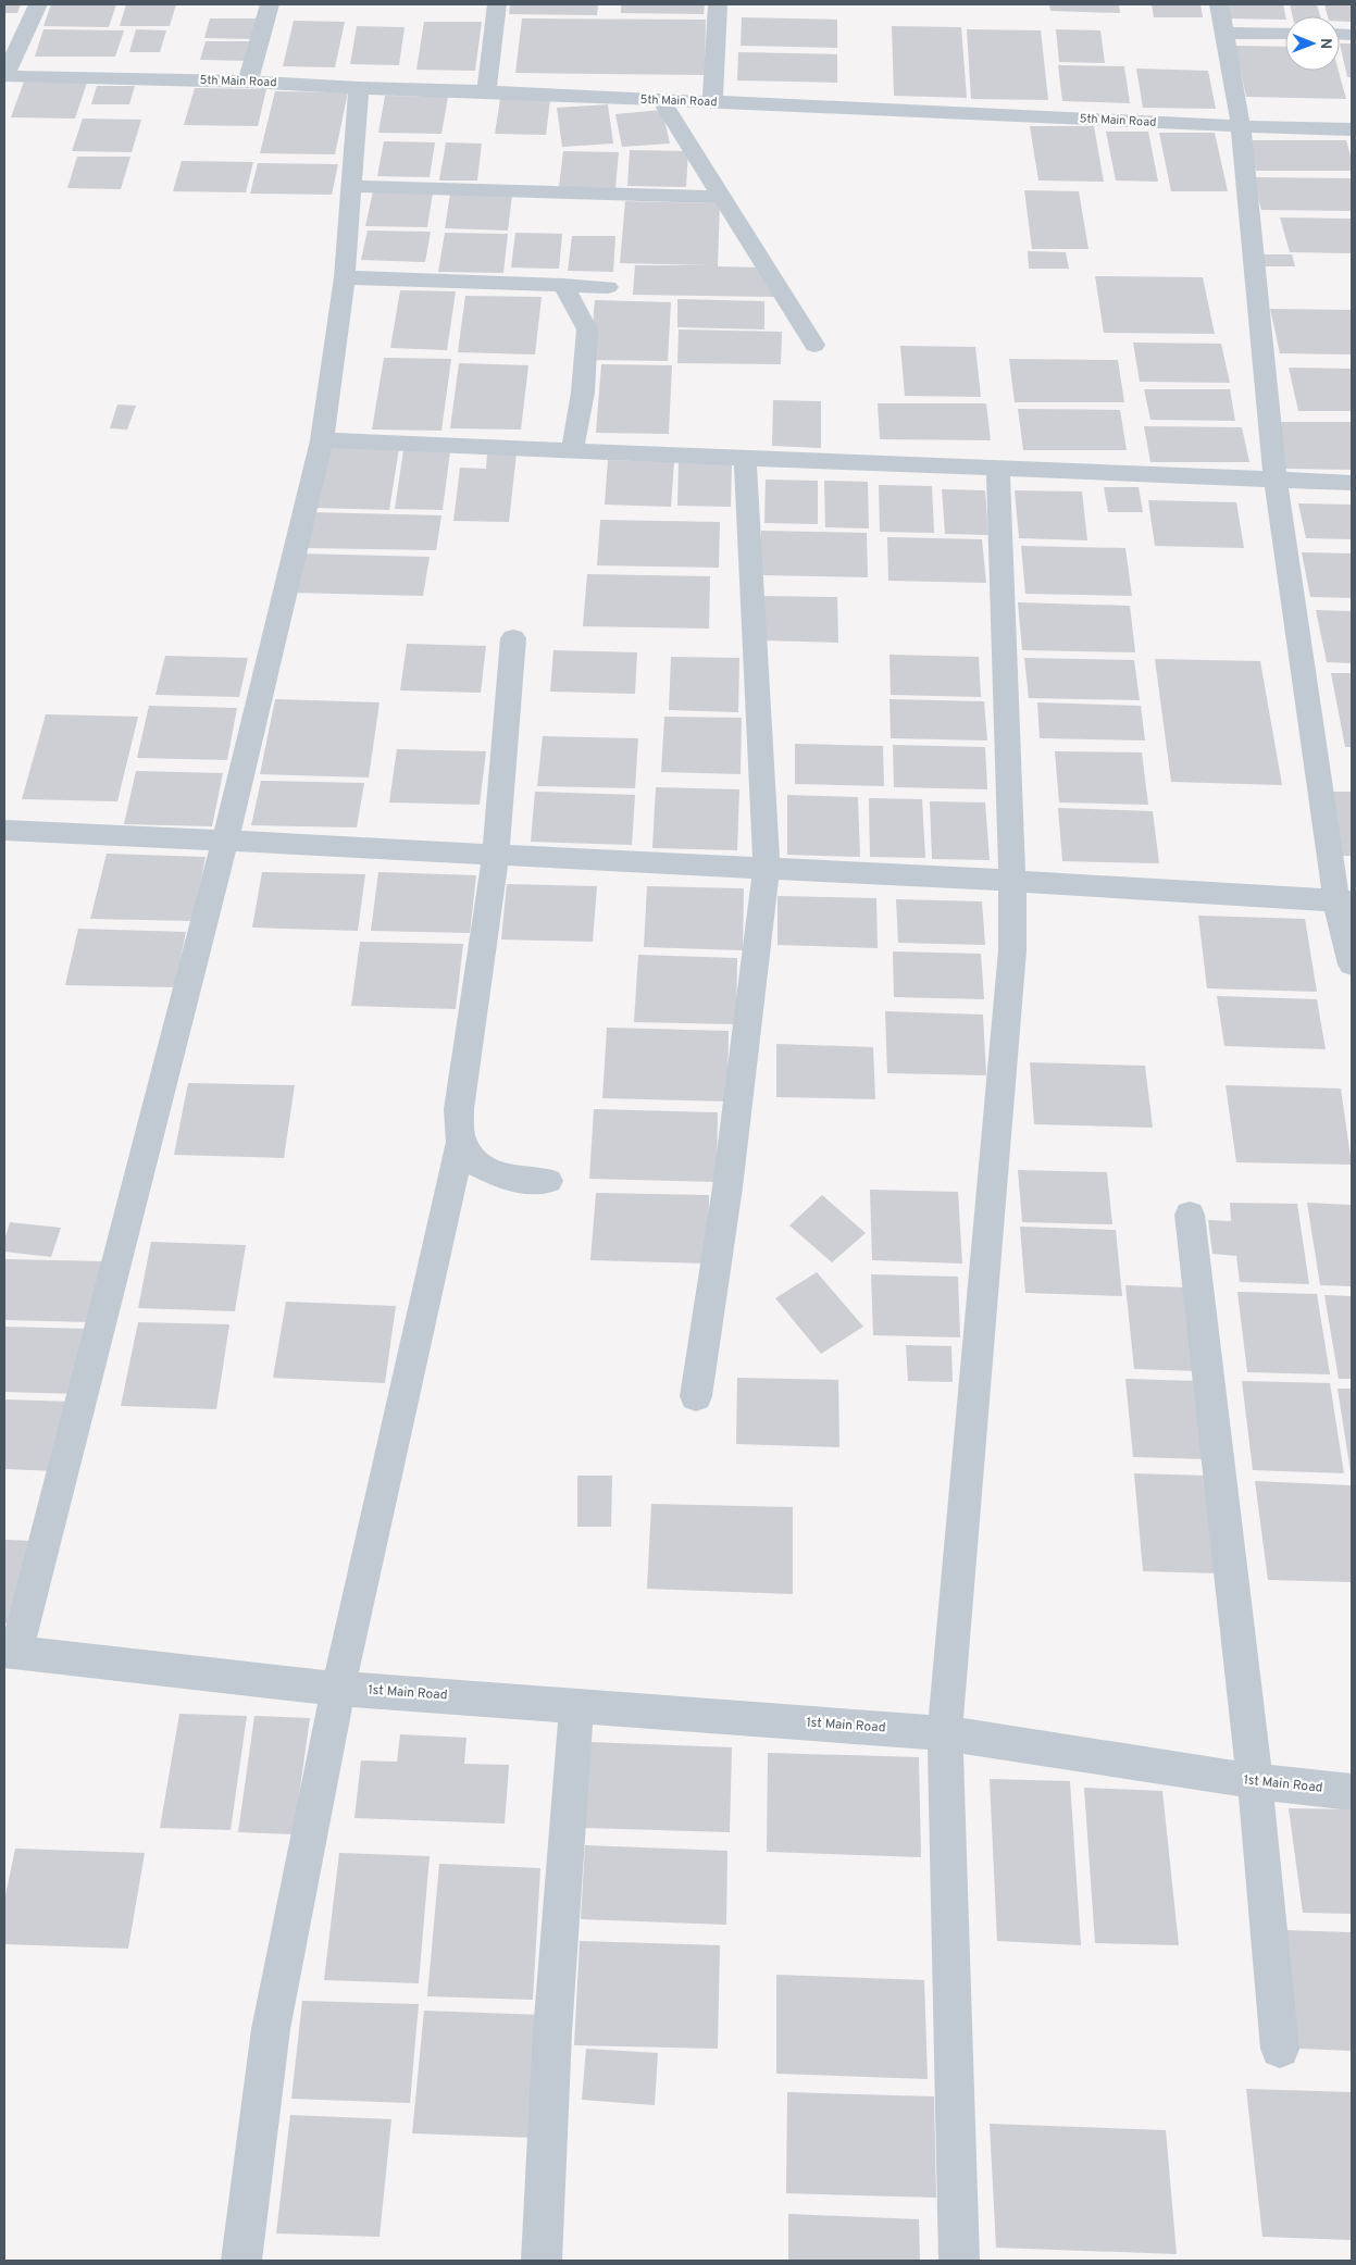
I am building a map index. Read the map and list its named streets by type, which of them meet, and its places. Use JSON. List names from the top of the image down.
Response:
{
  "streets": {
    "street": ["5th Main Road", "1st Main Road"]
  },
  "north": "right"
}
